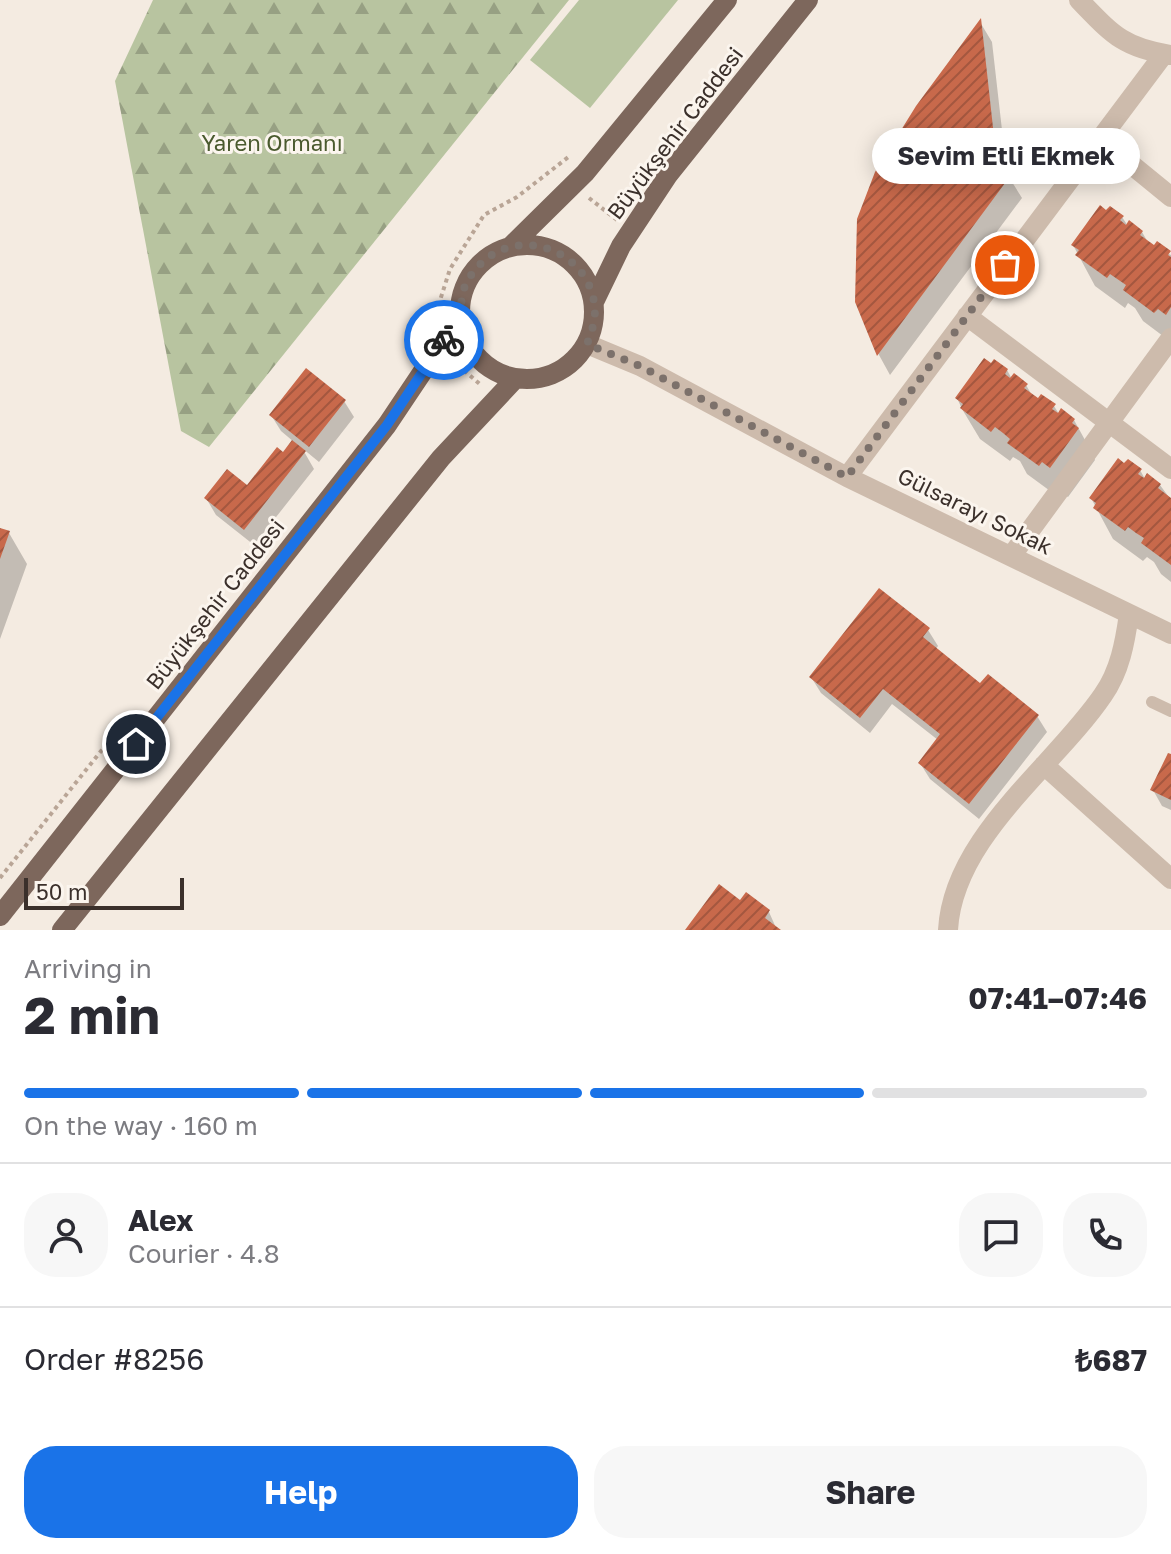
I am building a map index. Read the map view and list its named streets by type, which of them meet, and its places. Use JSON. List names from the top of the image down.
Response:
{
  "streets": {
    "main road": ["Büyükşehir Caddesi"],
    "street": ["Gülsarayı Sokak"]
  },
  "crossings": [
    ["Büyükşehir Caddesi", "Gülsarayı Sokak"]
  ],
  "parks": ["Yaren Ormanı"],
  "places": ["Sevim Etli Ekmek"],
  "scale_bar": "50 m",
  "page": {
    "bubble": "Sevim Etli Ekmek",
    "scale": "50 m",
    "heading": ["2 min", "Arriving in", "07:41–07:46"],
    "panel": [
      "Alex",
      "Courier · 4.8",
      "Order #8256",
      "₺687"
    ],
    "bar": "On the way · 160 m",
    "buttons": ["Help", "Share"]
  }
}
